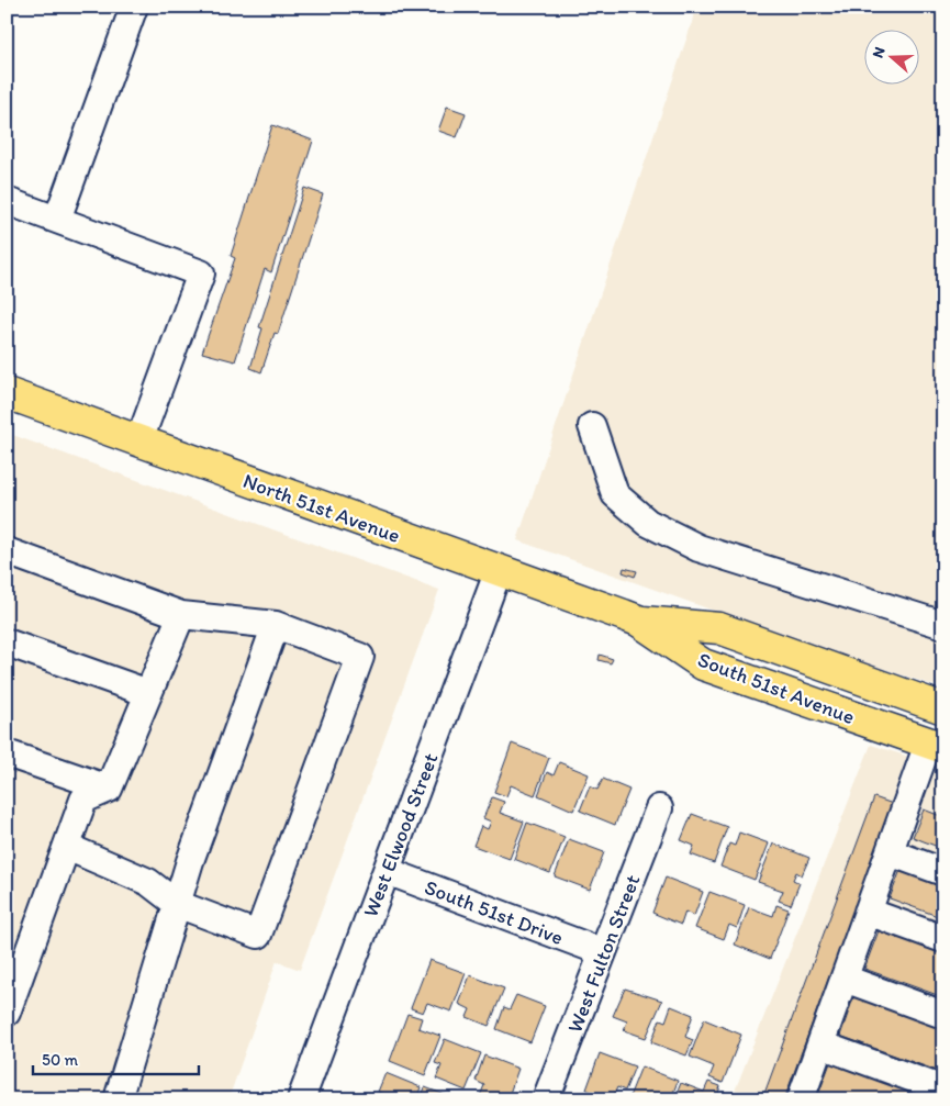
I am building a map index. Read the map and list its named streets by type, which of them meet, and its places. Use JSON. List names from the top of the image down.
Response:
{
  "streets": {
    "main road": ["North 51st Avenue", "South 51st Avenue"],
    "street": ["West Elwood Street", "South 51st Drive", "West Fulton Street"]
  },
  "crossings": [
    ["North 51st Avenue", "South 51st Avenue"],
    ["North 51st Avenue", "West Elwood Street"],
    ["West Elwood Street", "South 51st Drive"],
    ["South 51st Drive", "West Fulton Street"]
  ],
  "scale_bar": "50 m",
  "north": "left"
}
